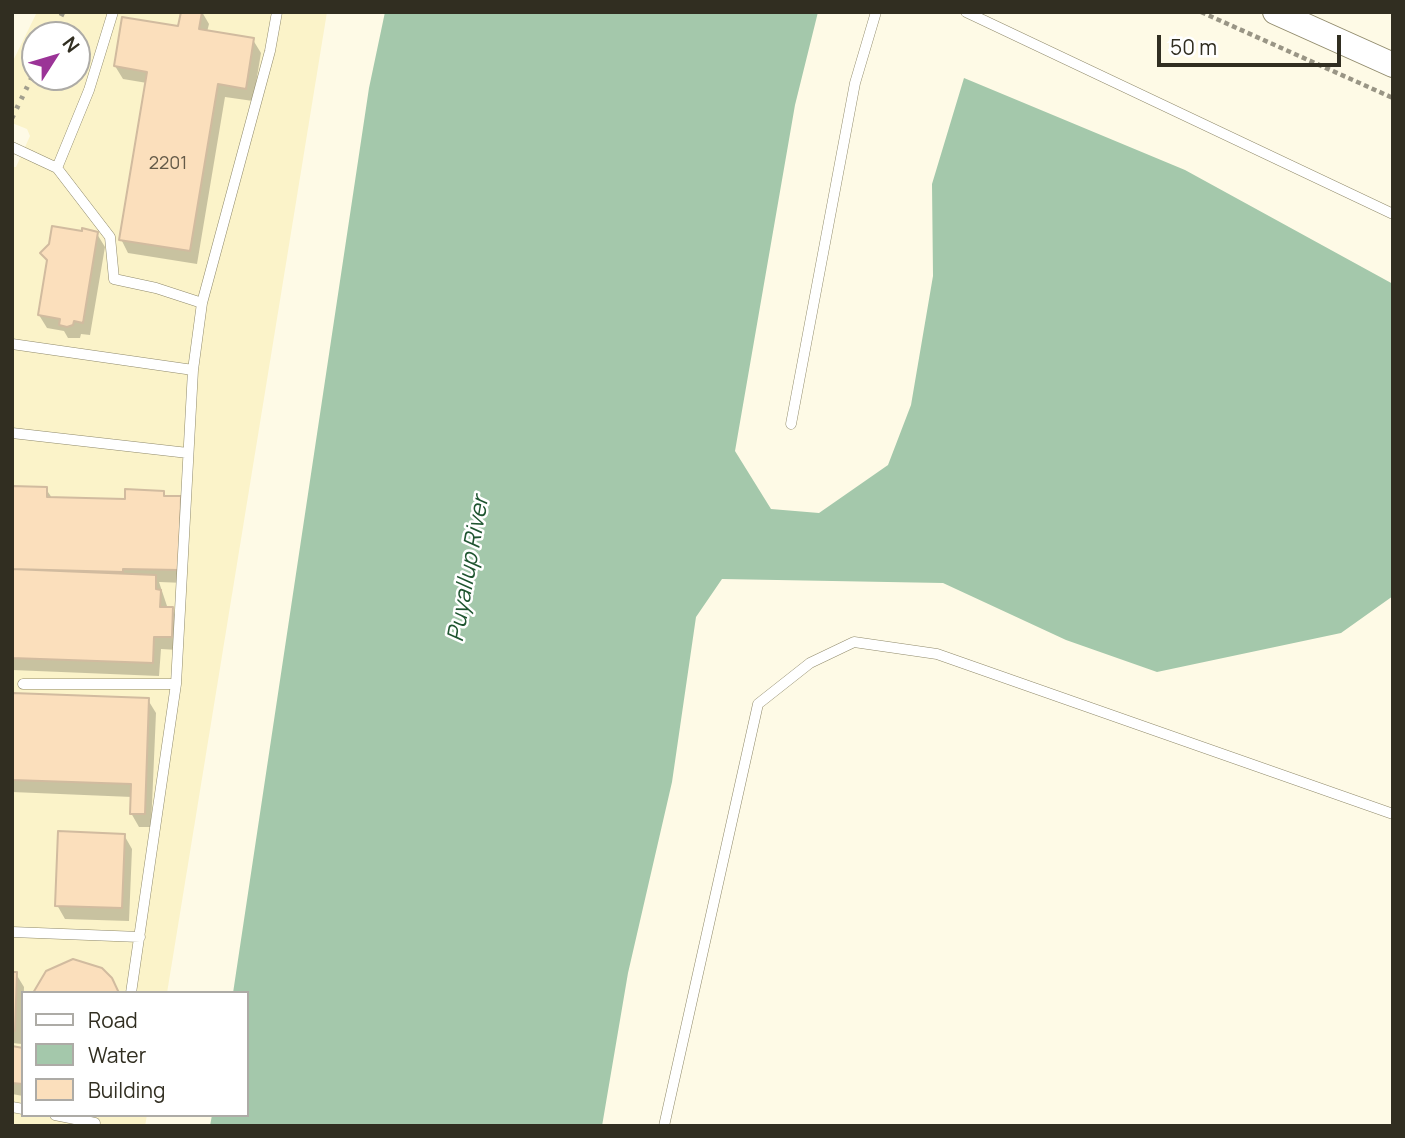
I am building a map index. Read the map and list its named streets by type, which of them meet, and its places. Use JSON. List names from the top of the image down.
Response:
{
  "water": ["Puyallup River"],
  "house_numbers": ["2201"],
  "legend": ["Road", "Water", "Building"],
  "scale_bar": "50 m",
  "north": "top right"
}
